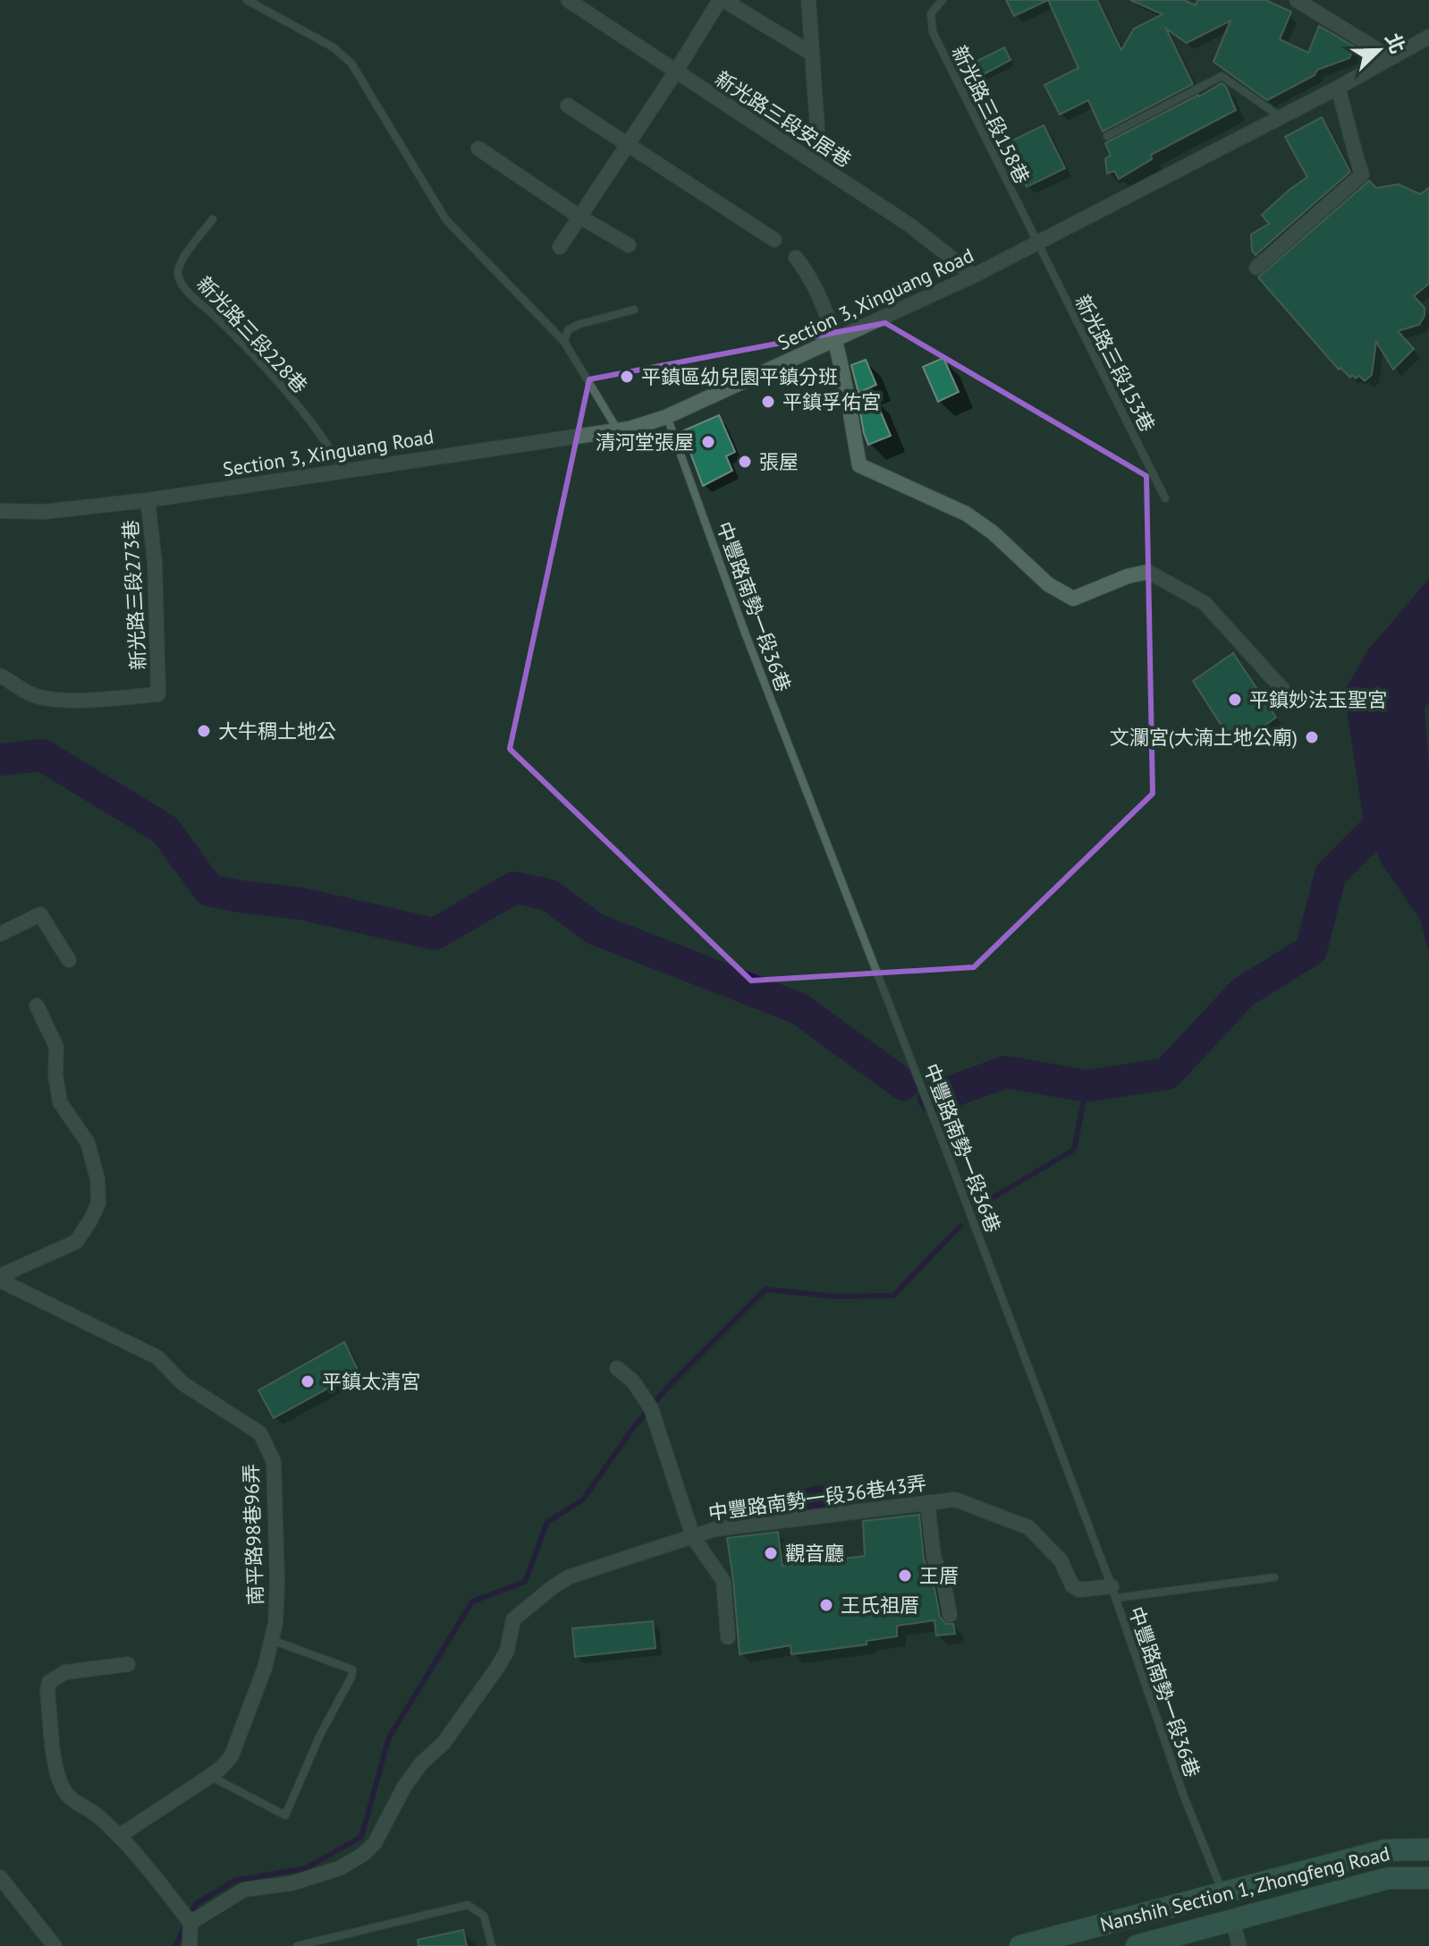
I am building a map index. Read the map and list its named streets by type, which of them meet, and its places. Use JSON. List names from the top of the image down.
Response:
{
  "streets": {
    "main road": ["Nanshih Section 1, Zhongfeng Road"],
    "street": [
      "新光路三段安居巷",
      "Section 3, Xinguang Road",
      "新光路三段273巷",
      "中豐路南勢一段36巷43弄",
      "南平路98巷96弄"
    ],
    "lane": [
      "新光路三段158巷",
      "新光路三段228巷",
      "新光路三段153巷",
      "中豐路南勢一段36巷"
    ]
  },
  "crossings": [
    ["新光路三段158巷", "Section 3, Xinguang Road"],
    ["新光路三段158巷", "新光路三段153巷"],
    ["新光路三段安居巷", "Section 3, Xinguang Road"],
    ["Section 3, Xinguang Road", "新光路三段228巷"],
    ["Section 3, Xinguang Road", "新光路三段153巷"],
    ["Section 3, Xinguang Road", "新光路三段273巷"],
    ["Section 3, Xinguang Road", "中豐路南勢一段36巷"],
    ["中豐路南勢一段36巷", "中豐路南勢一段36巷43弄"],
    ["中豐路南勢一段36巷", "Nanshih Section 1, Zhongfeng Road"]
  ],
  "places": [
    "平鎮區幼兒園平鎮分班",
    "平鎮孚佑宮",
    "清河堂張屋",
    "張屋",
    "平鎮妙法玉聖宮",
    "大牛稠土地公",
    "文瀾宮(大湳土地公廟)",
    "平鎮太清宮",
    "觀音廳",
    "王厝",
    "王氏祖厝"
  ],
  "north": "top right"
}
